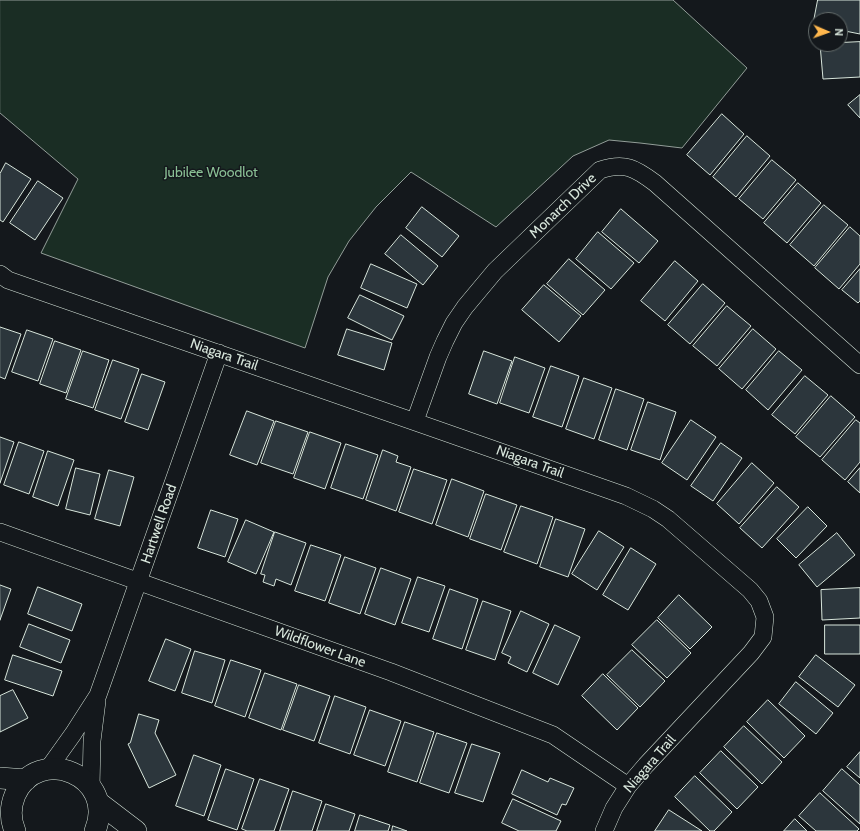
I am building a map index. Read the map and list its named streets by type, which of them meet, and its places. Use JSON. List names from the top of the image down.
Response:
{
  "streets": {
    "street": [
      "Monarch Drive",
      "Niagara Trail",
      "Hartwell Road",
      "Wildflower Lane"
    ]
  },
  "crossings": [
    ["Monarch Drive", "Niagara Trail"],
    ["Niagara Trail", "Hartwell Road"],
    ["Niagara Trail", "Wildflower Lane"],
    ["Hartwell Road", "Wildflower Lane"]
  ],
  "parks": ["Jubilee Woodlot"],
  "north": "right"
}
